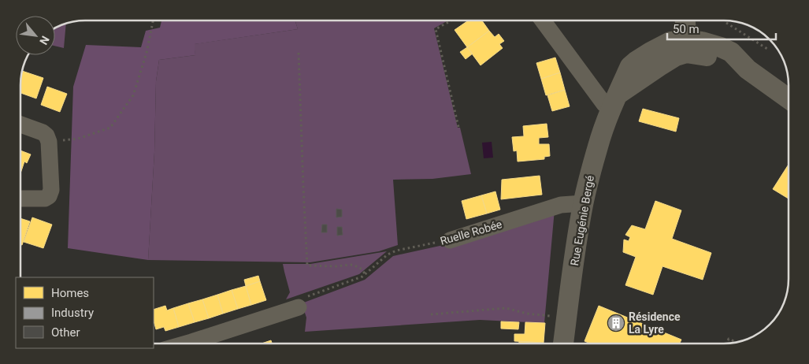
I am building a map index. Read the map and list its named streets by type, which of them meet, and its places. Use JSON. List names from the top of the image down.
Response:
{
  "streets": {
    "street": ["Rue Eugénie Bergé", "Ruelle Robée"]
  },
  "crossings": [
    ["Rue Eugénie Bergé", "Ruelle Robée"]
  ],
  "places": {
    "building": ["Résidence La Lyre"]
  },
  "legend": ["Homes", "Industry", "Other"],
  "scale_bar": "50 m",
  "north": "bottom right"
}
